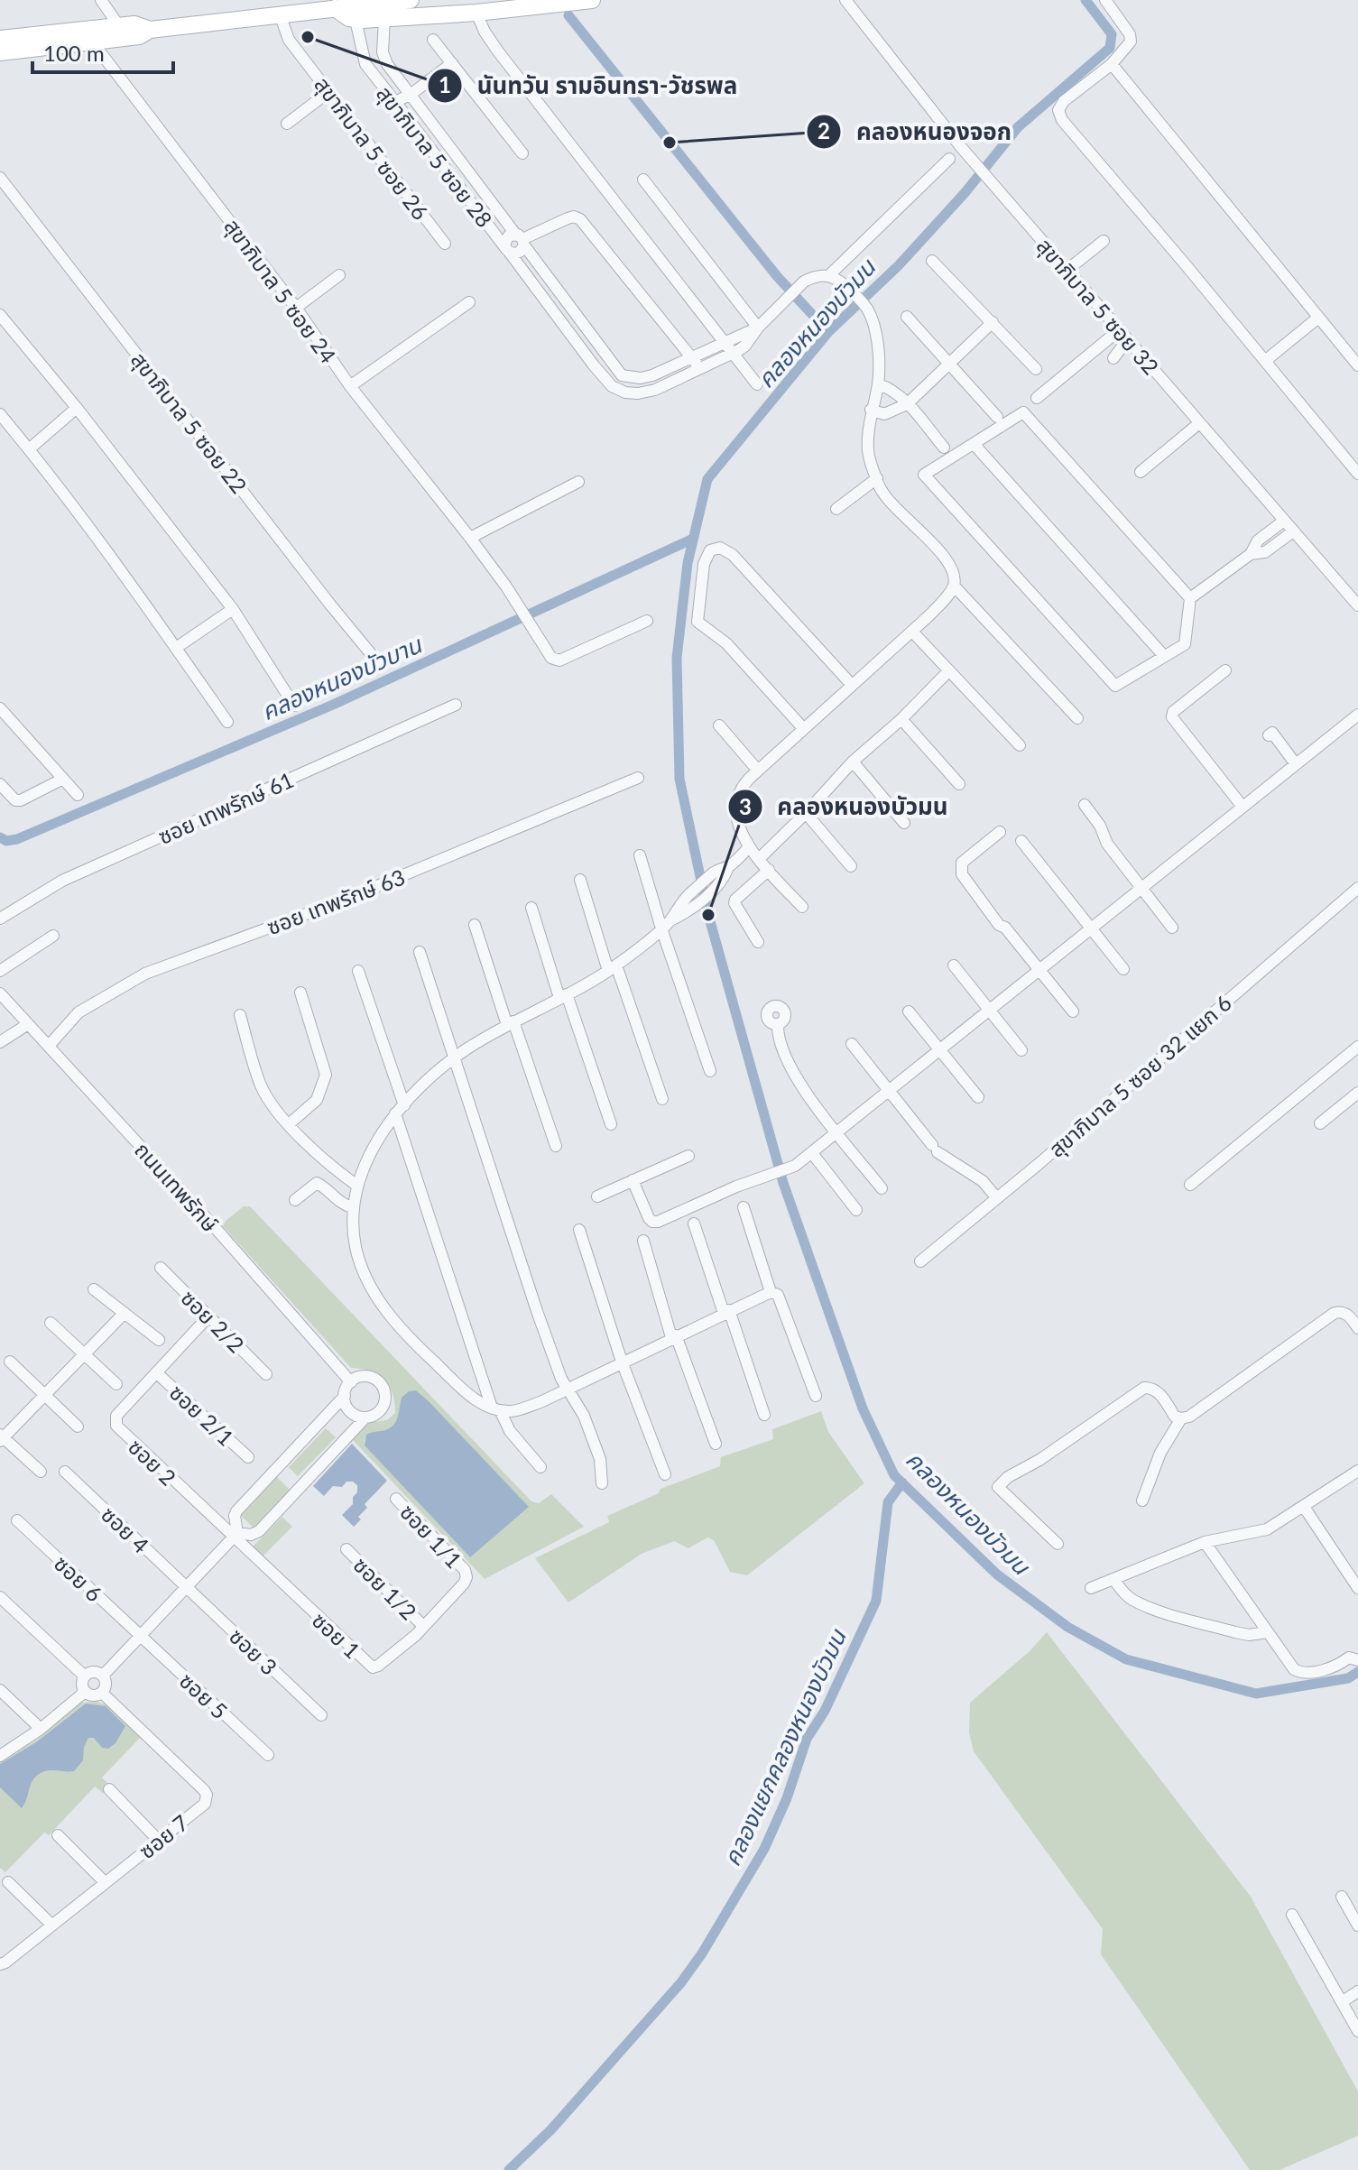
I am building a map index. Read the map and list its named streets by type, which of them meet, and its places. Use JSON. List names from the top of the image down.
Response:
{
  "streets": {
    "street": [
      "สุขาภิบาล 5 ซอย 26",
      "สุขาภิบาล 5 ซอย 28",
      "สุขาภิบาล 5 ซอย 24",
      "สุขาภิบาล 5 ซอย 32",
      "สุขาภิบาล 5 ซอย 22",
      "ซอย เทพรักษ์ 61",
      "ซอย เทพรักษ์ 63",
      "สุขาภิบาล 5 ซอย 32 แยก 6",
      "ถนนเทพรักษ์",
      "ซอย 2/2",
      "ซอย 2/1",
      "ซอย 2",
      "ซอย 4",
      "ซอย 1/1",
      "ซอย 6",
      "ซอย 1/2",
      "ซอย 1",
      "ซอย 3",
      "ซอย 5",
      "ซอย 7"
    ]
  },
  "crossings": [
    ["ซอย เทพรักษ์ 63", "ถนนเทพรักษ์"],
    ["ซอย 2/2", "ซอย 2"],
    ["ซอย 2/1", "ซอย 2"],
    ["ซอย 2", "ซอย 1"],
    ["ซอย 4", "ซอย 3"],
    ["ซอย 1/1", "ซอย 1"],
    ["ซอย 6", "ซอย 5"],
    ["ซอย 1/2", "ซอย 1"]
  ],
  "water": ["คลองหนองบัวมน", "คลองหนองบัวบาน", "คลองแยกคลองหนองบัวมน"],
  "places": ["นันทวัน รามอินทรา-วัชรพล", "คลองหนองจอก", "คลองหนองบัวมน"],
  "scale_bar": "100 m"
}
